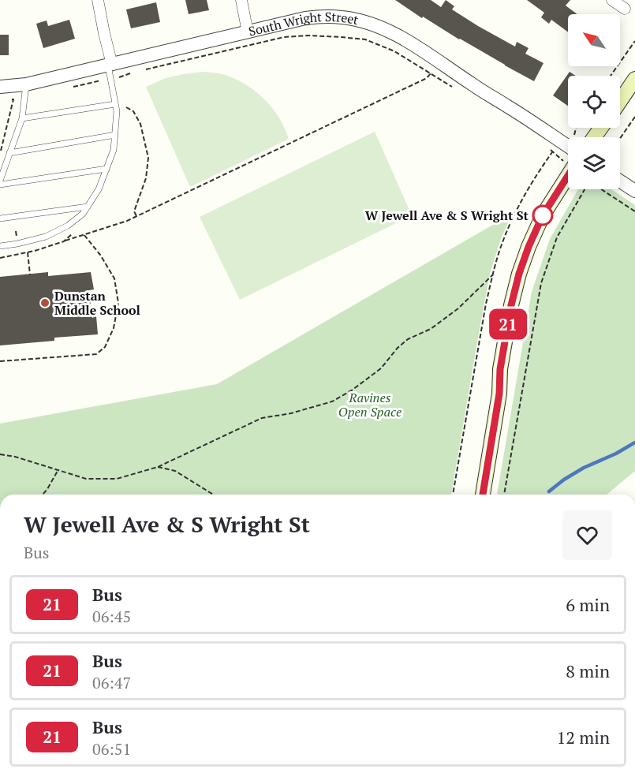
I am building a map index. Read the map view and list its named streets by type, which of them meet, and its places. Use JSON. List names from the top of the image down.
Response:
{
  "streets": {
    "street": ["South Wright Street"]
  },
  "parks": ["Ravines Open Space"],
  "places": ["W Jewell Ave & S Wright St", "Dunstan Middle School"],
  "lines": ["bus line 21"],
  "north": "top left",
  "page": {
    "on_map": "21",
    "heading": ["W Jewell Ave & S Wright St", "Bus"],
    "list": [
      {
        "mark": "21",
        "name": "Bus",
        "note": "06:45",
        "value": "6 min"
      },
      {
        "mark": "21",
        "name": "Bus",
        "note": "06:47",
        "value": "8 min"
      },
      {
        "mark": "21",
        "name": "Bus",
        "note": "06:51",
        "value": "12 min"
      }
    ]
  }
}
